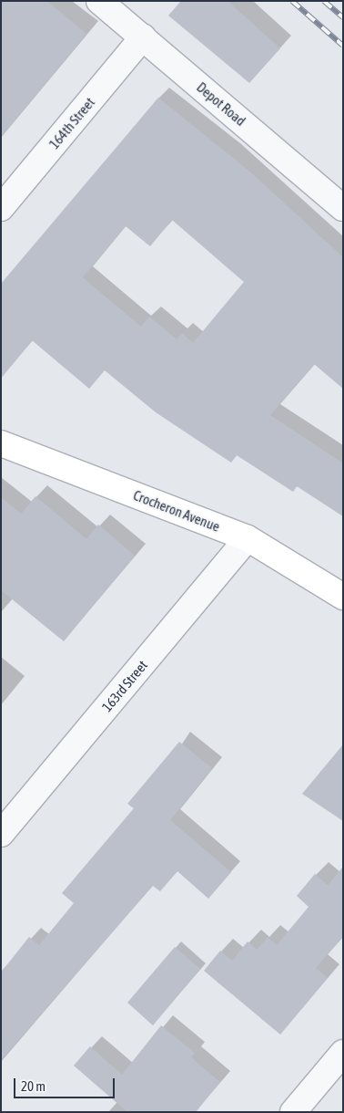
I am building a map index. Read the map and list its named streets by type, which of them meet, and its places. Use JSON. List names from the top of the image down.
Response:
{
  "streets": {
    "street": [
      "Depot Road",
      "164th Street",
      "Crocheron Avenue",
      "163rd Street"
    ]
  },
  "crossings": [
    ["Depot Road", "164th Street"],
    ["Crocheron Avenue", "163rd Street"]
  ],
  "scale_bar": "20 m"
}
